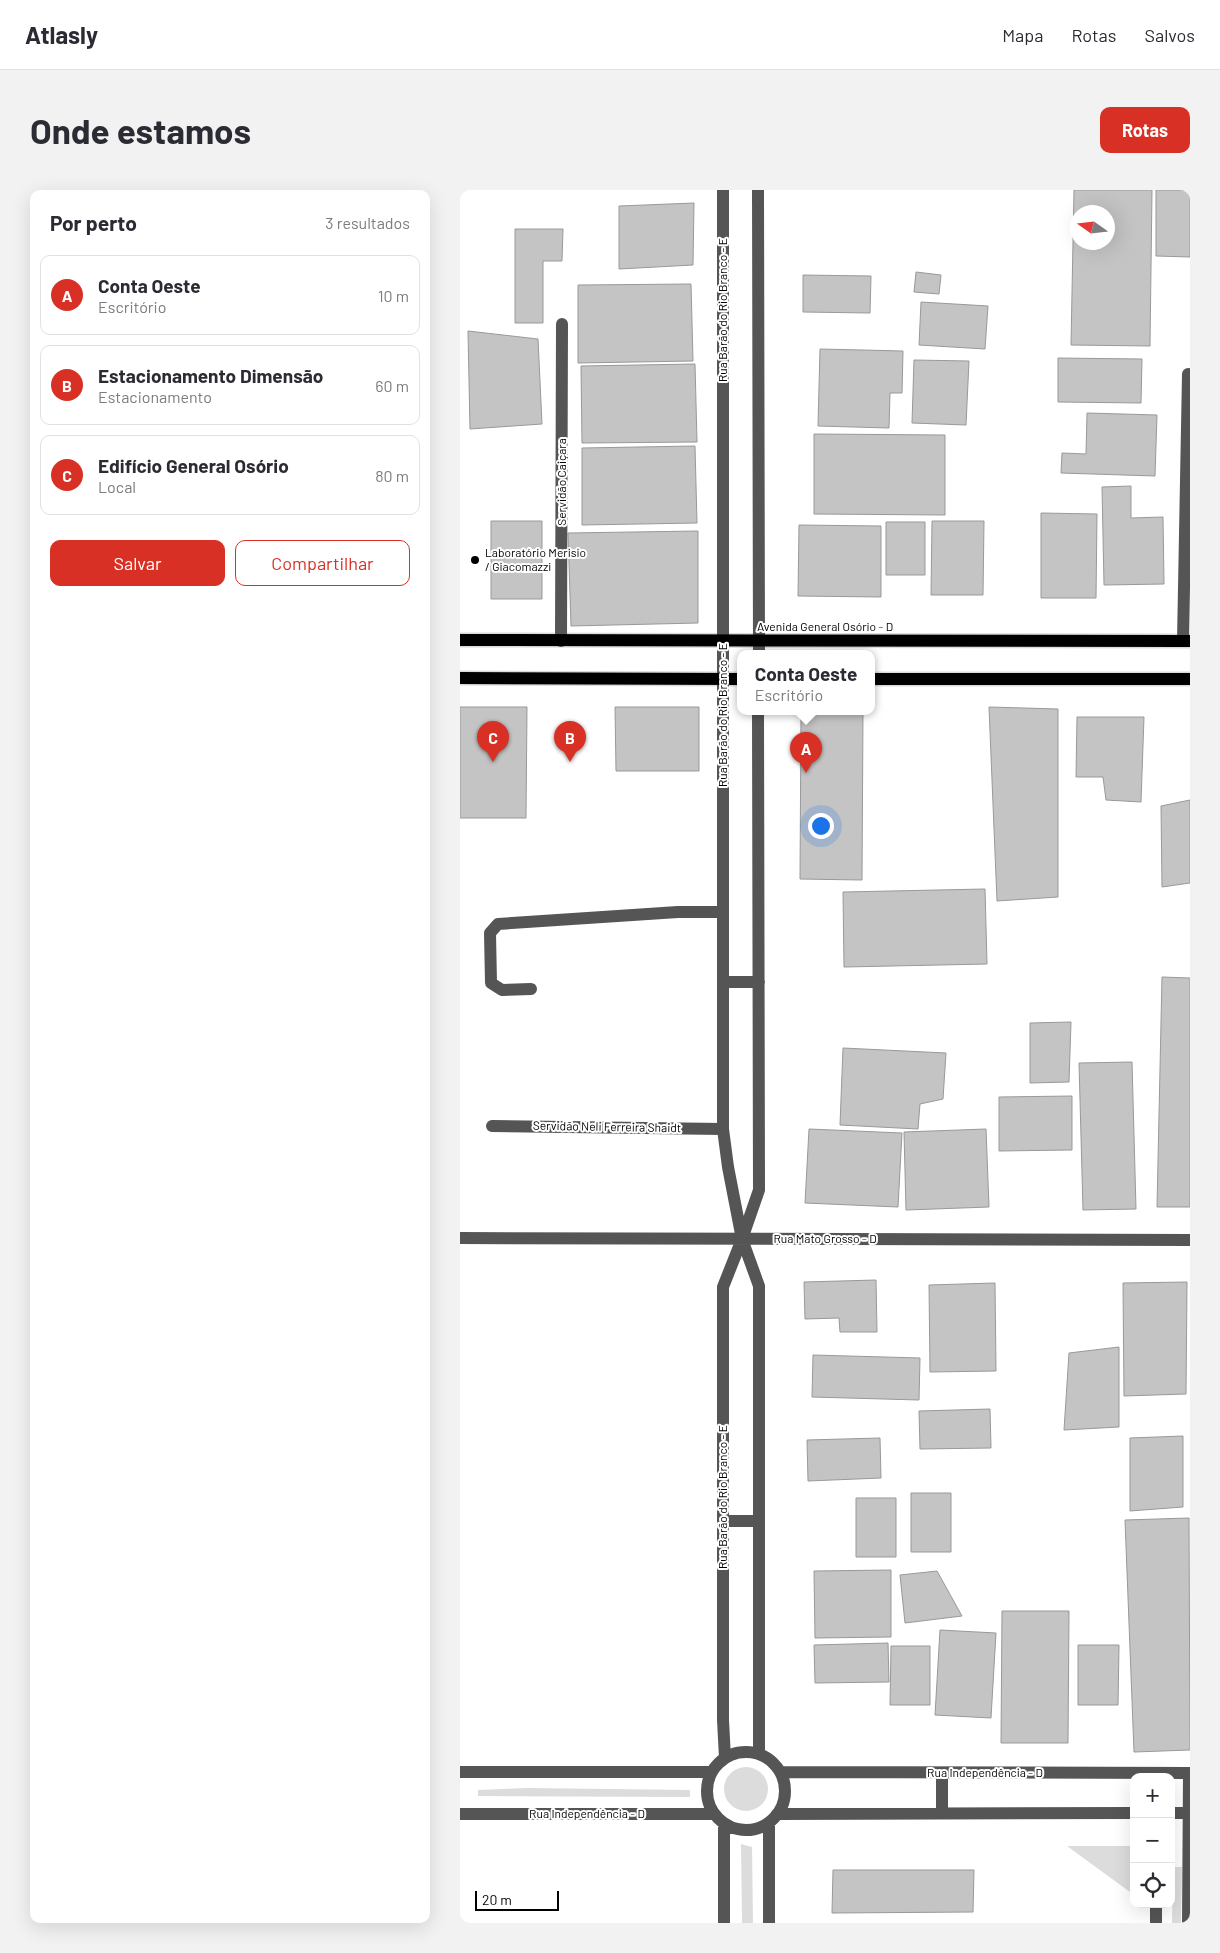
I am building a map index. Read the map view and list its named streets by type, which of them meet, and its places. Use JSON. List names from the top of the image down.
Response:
{
  "streets": {
    "main road": ["Avenida General Osório - D"],
    "street": [
      "Rua Barão do Rio Branco - E",
      "Servidão Caiçara",
      "Servidão Neli Ferreira Shaidt",
      "Rua Mato Grosso - D",
      "Rua Independência - D"
    ]
  },
  "crossings": [
    ["Rua Barão do Rio Branco - E", "Avenida General Osório - D"],
    ["Rua Barão do Rio Branco - E", "Servidão Neli Ferreira Shaidt"],
    ["Rua Barão do Rio Branco - E", "Rua Mato Grosso - D"],
    ["Rua Barão do Rio Branco - E", "Rua Independência - D"],
    ["Servidão Caiçara", "Avenida General Osório - D"]
  ],
  "places": ["Laboratório Merisio / Giacomazzi"],
  "scale_bar": "20 m",
  "north": "left",
  "page": {
    "header": "Atlasly",
    "nav": ["Mapa", "Rotas", "Salvos"],
    "buttons": [
      "Rotas",
      ["Salvar", "Compartilhar"]
    ],
    "title": "Onde estamos",
    "heading": ["Por perto", "3 resultados"],
    "list": [
      {
        "mark": "A",
        "name": "Conta Oeste",
        "note": "Escritório",
        "value": "10 m"
      },
      {
        "mark": "B",
        "name": "Estacionamento Dimensão",
        "note": "Estacionamento",
        "value": "60 m"
      },
      {
        "mark": "C",
        "name": "Edifício General Osório",
        "note": "Local",
        "value": "80 m"
      }
    ],
    "popup": ["Conta Oeste", "Escritório"],
    "pins": ["B", "C", "A"],
    "map_buttons": ["+", "−"],
    "scale": "20 m"
  }
}
